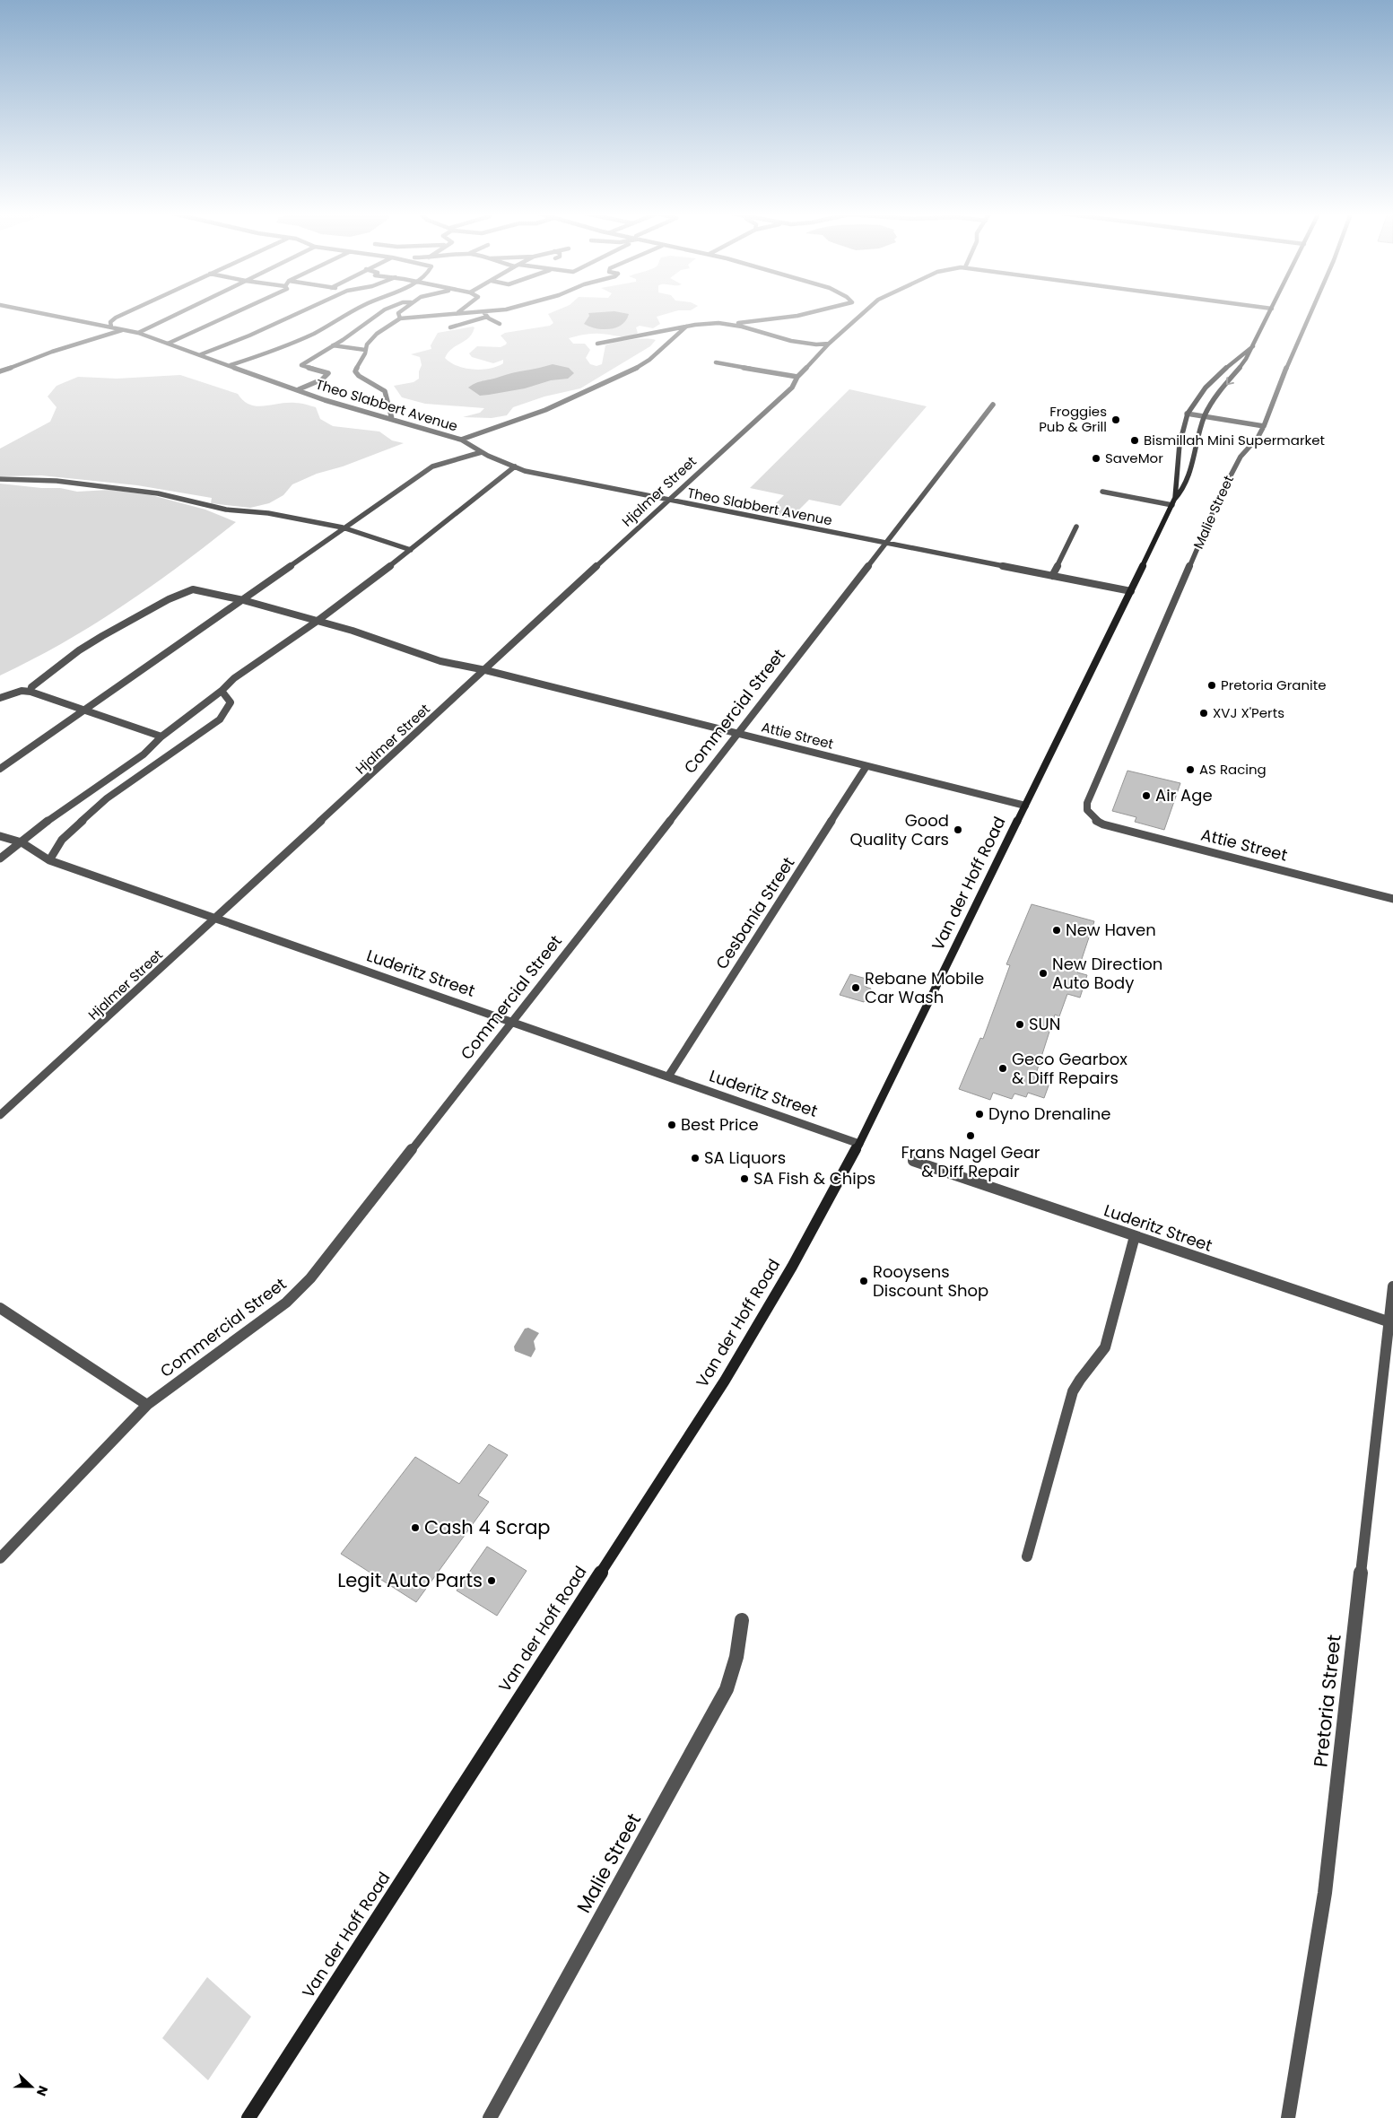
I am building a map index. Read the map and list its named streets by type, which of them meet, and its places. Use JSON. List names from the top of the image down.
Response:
{
  "streets": {
    "main road": ["Van der Hoff Road"],
    "street": [
      "Theo Slabbert Avenue",
      "Hjalmer Street",
      "Malie Street",
      "Commercial Street",
      "Attie Street",
      "Cesbania Street",
      "Luderitz Street",
      "Pretoria Street"
    ]
  },
  "crossings": [
    ["Theo Slabbert Avenue", "Hjalmer Street"],
    ["Theo Slabbert Avenue", "Commercial Street"],
    ["Theo Slabbert Avenue", "Van der Hoff Road"],
    ["Hjalmer Street", "Attie Street"],
    ["Hjalmer Street", "Luderitz Street"],
    ["Malie Street", "Attie Street"],
    ["Commercial Street", "Attie Street"],
    ["Commercial Street", "Luderitz Street"],
    ["Attie Street", "Van der Hoff Road"],
    ["Attie Street", "Cesbania Street"],
    ["Van der Hoff Road", "Luderitz Street"],
    ["Cesbania Street", "Luderitz Street"],
    ["Luderitz Street", "Pretoria Street"]
  ],
  "places": [
    "Froggies Pub & Grill",
    "Bismillah Mini Supermarket",
    "SaveMor",
    "Pretoria Granite",
    "XVJ X'Perts",
    "AS Racing",
    "Air Age",
    "Good Quality Cars",
    "New Haven",
    "New Direction Auto Body",
    "Rebane Mobile Car Wash",
    "SUN",
    "Geco Gearbox & Diff Repairs",
    "Dyno Drenaline",
    "Best Price",
    "Frans Nagel Gear & Diff Repair",
    "SA Liquors",
    "SA Fish & Chips",
    "Rooysens Discount Shop",
    "Cash 4 Scrap",
    "Legit Auto Parts"
  ],
  "north": "right"
}
